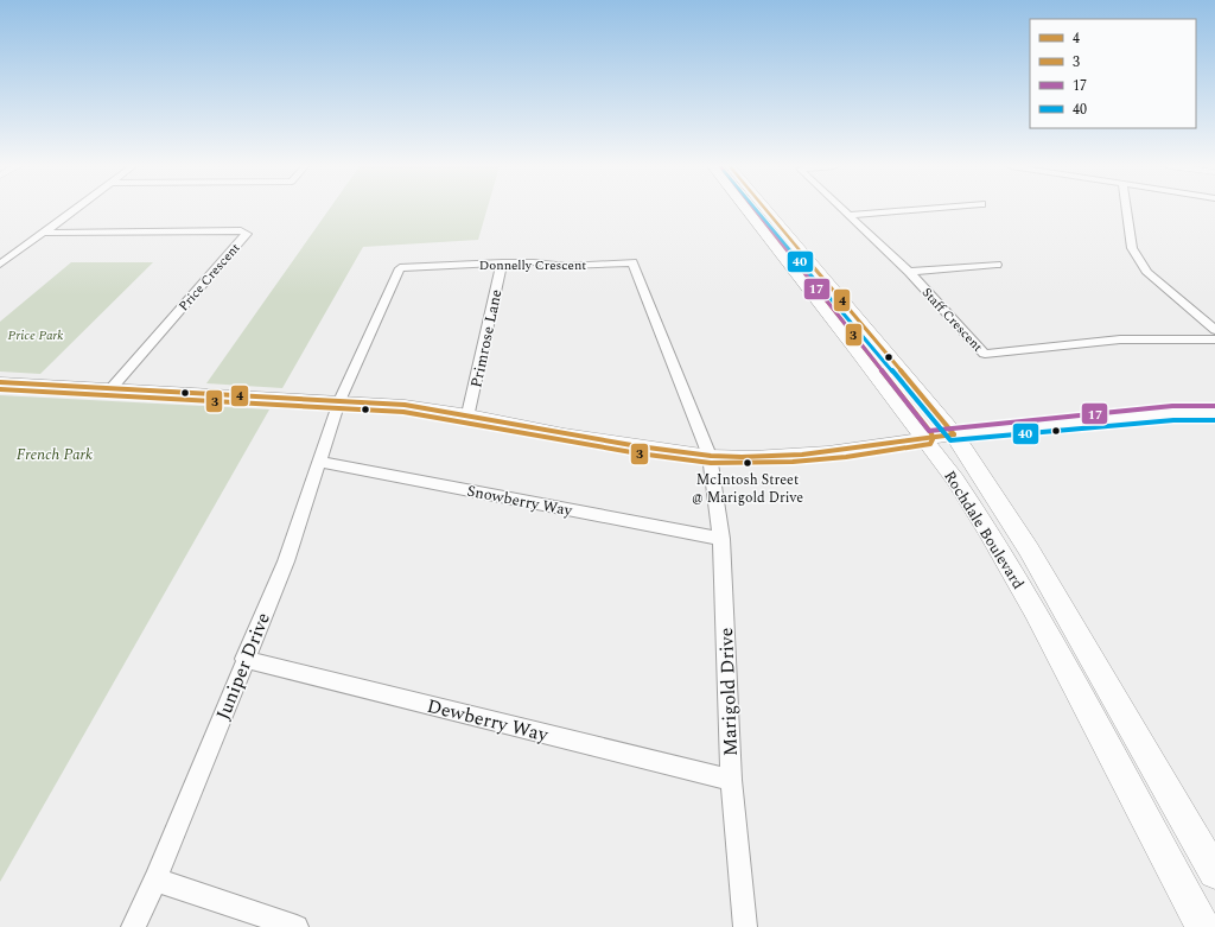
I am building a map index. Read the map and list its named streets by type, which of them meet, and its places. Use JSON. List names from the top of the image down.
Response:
{
  "streets": {
    "main road": ["Rochdale Boulevard"],
    "street": [
      "Donnelly Crescent",
      "Price Crescent",
      "Staff Crescent",
      "Primrose Lane",
      "Snowberry Way",
      "Juniper Drive",
      "Marigold Drive",
      "Dewberry Way"
    ]
  },
  "crossings": [
    ["Donnelly Crescent", "Primrose Lane"],
    ["Donnelly Crescent", "Juniper Drive"],
    ["Donnelly Crescent", "Marigold Drive"],
    ["Snowberry Way", "Juniper Drive"],
    ["Snowberry Way", "Marigold Drive"],
    ["Juniper Drive", "Dewberry Way"],
    ["Marigold Drive", "Dewberry Way"]
  ],
  "parks": ["Price Park", "French Park"],
  "places": ["McIntosh Street @ Marigold Drive"],
  "lines": [
    "transit line 4",
    "transit line 3",
    "transit line 17",
    "transit line 40"
  ],
  "legend": [
    "4",
    "3",
    "17",
    "40"
  ]
}
